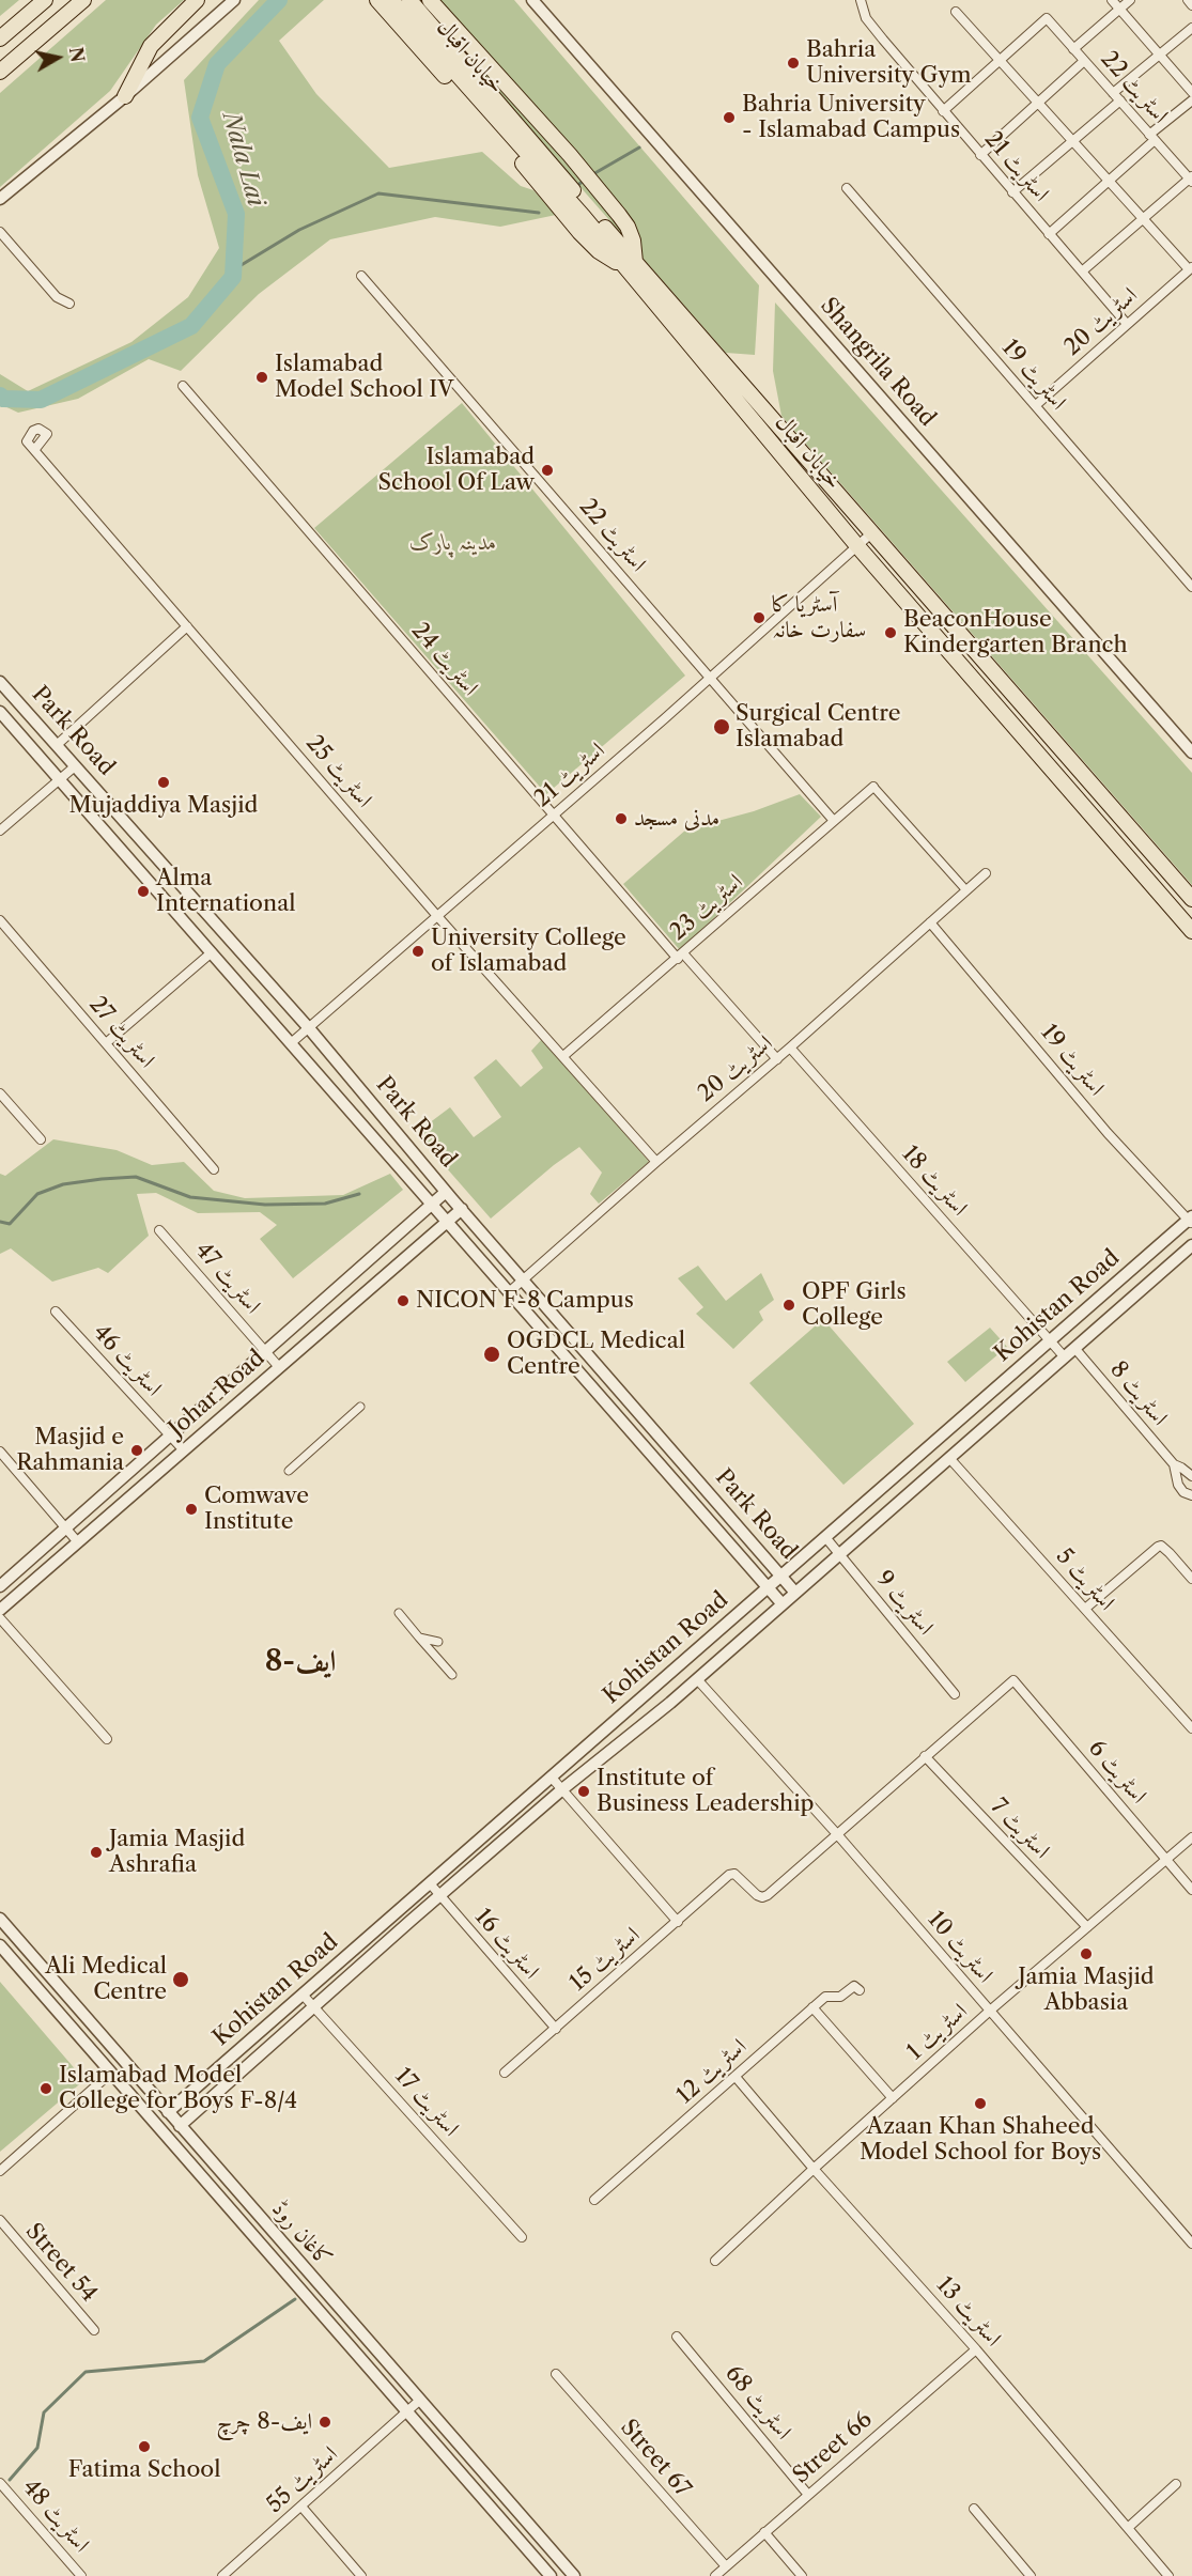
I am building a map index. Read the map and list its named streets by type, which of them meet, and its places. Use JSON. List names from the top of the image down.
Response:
{
  "streets": {
    "main road": ["خیابان اقبال"],
    "street": [
      "اسٹریٹ 22",
      "اسٹریٹ 21",
      "اسٹریٹ 20",
      "Shangrila Road",
      "اسٹریٹ 19",
      "اسٹریٹ 24",
      "Park Road",
      "اسٹریٹ 25",
      "اسٹریٹ 23",
      "اسٹریٹ 27",
      "اسٹریٹ 18",
      "اسٹریٹ 47",
      "Kohistan Road",
      "اسٹریٹ 46",
      "Johar Road",
      "اسٹریٹ 8",
      "اسٹریٹ 5",
      "اسٹریٹ 9",
      "اسٹریٹ 6",
      "اسٹریٹ 7",
      "اسٹریٹ 16",
      "اسٹریٹ 10",
      "اسٹریٹ 15",
      "اسٹریٹ 1",
      "اسٹریٹ 12",
      "اسٹریٹ 17",
      "کاغان روڈ",
      "Street 54",
      "اسٹریٹ 13",
      "اسٹریٹ 68",
      "Street 66",
      "Street 67",
      "اسٹریٹ 55",
      "اسٹریٹ 48"
    ]
  },
  "crossings": [
    ["خیابان اقبال", "اسٹریٹ 21"],
    ["اسٹریٹ 22", "اسٹریٹ 21"],
    ["اسٹریٹ 22", "اسٹریٹ 23"],
    ["اسٹریٹ 21", "اسٹریٹ 20"],
    ["اسٹریٹ 21", "اسٹریٹ 24"],
    ["اسٹریٹ 21", "Park Road"],
    ["اسٹریٹ 21", "اسٹریٹ 25"],
    ["اسٹریٹ 20", "اسٹریٹ 19"],
    ["اسٹریٹ 20", "اسٹریٹ 24"],
    ["اسٹریٹ 20", "Park Road"],
    ["اسٹریٹ 20", "اسٹریٹ 25"],
    ["اسٹریٹ 20", "اسٹریٹ 18"],
    ["اسٹریٹ 19", "Kohistan Road"],
    ["اسٹریٹ 24", "اسٹریٹ 23"],
    ["Park Road", "Kohistan Road"],
    ["Park Road", "Johar Road"],
    ["اسٹریٹ 25", "اسٹریٹ 23"],
    ["اسٹریٹ 18", "Kohistan Road"],
    ["اسٹریٹ 47", "Johar Road"],
    ["Kohistan Road", "اسٹریٹ 8"],
    ["Kohistan Road", "اسٹریٹ 5"],
    ["Kohistan Road", "اسٹریٹ 9"],
    ["Kohistan Road", "اسٹریٹ 16"],
    ["Kohistan Road", "اسٹریٹ 10"],
    ["Kohistan Road", "اسٹریٹ 17"],
    ["Kohistan Road", "کاغان روڈ"],
    ["اسٹریٹ 46", "Johar Road"],
    ["اسٹریٹ 6", "اسٹریٹ 7"],
    ["اسٹریٹ 6", "اسٹریٹ 1"],
    ["اسٹریٹ 7", "اسٹریٹ 1"],
    ["اسٹریٹ 16", "اسٹریٹ 15"],
    ["اسٹریٹ 10", "اسٹریٹ 15"],
    ["اسٹریٹ 10", "اسٹریٹ 1"],
    ["اسٹریٹ 1", "اسٹریٹ 13"],
    ["اسٹریٹ 12", "اسٹریٹ 13"],
    ["کاغان روڈ", "اسٹریٹ 55"],
    ["اسٹریٹ 13", "Street 66"],
    ["اسٹریٹ 68", "Street 66"],
    ["Street 66", "Street 67"]
  ],
  "districts": ["ایف-8"],
  "water": ["Nala Lai"],
  "parks": ["مدینہ پارک"],
  "places": [
    "Bahria University Gym",
    "Bahria University - Islamabad Campus",
    "Islamabad Model School IV",
    "Islamabad School Of Law",
    "آسٹریا کا سفارت خانہ",
    "BeaconHouse Kindergarten Branch",
    "Surgical Centre Islamabad",
    "Mujaddiya Masjid",
    "مدنی مسجد",
    "Alma International",
    "University College of Islamabad",
    "NICON F-8 Campus",
    "OPF Girls College",
    "OGDCL Medical Centre",
    "Masjid e Rahmania",
    "Comwave Institute",
    "Institute of Business Leadership",
    "Jamia Masjid Ashrafia",
    "Jamia Masjid Abbasia",
    "Ali Medical Centre",
    "Islamabad Model College for Boys F-8/4",
    "Azaan Khan Shaheed Model School for Boys",
    "ایف-8 چرچ",
    "Fatima School"
  ],
  "north": "right"
}
